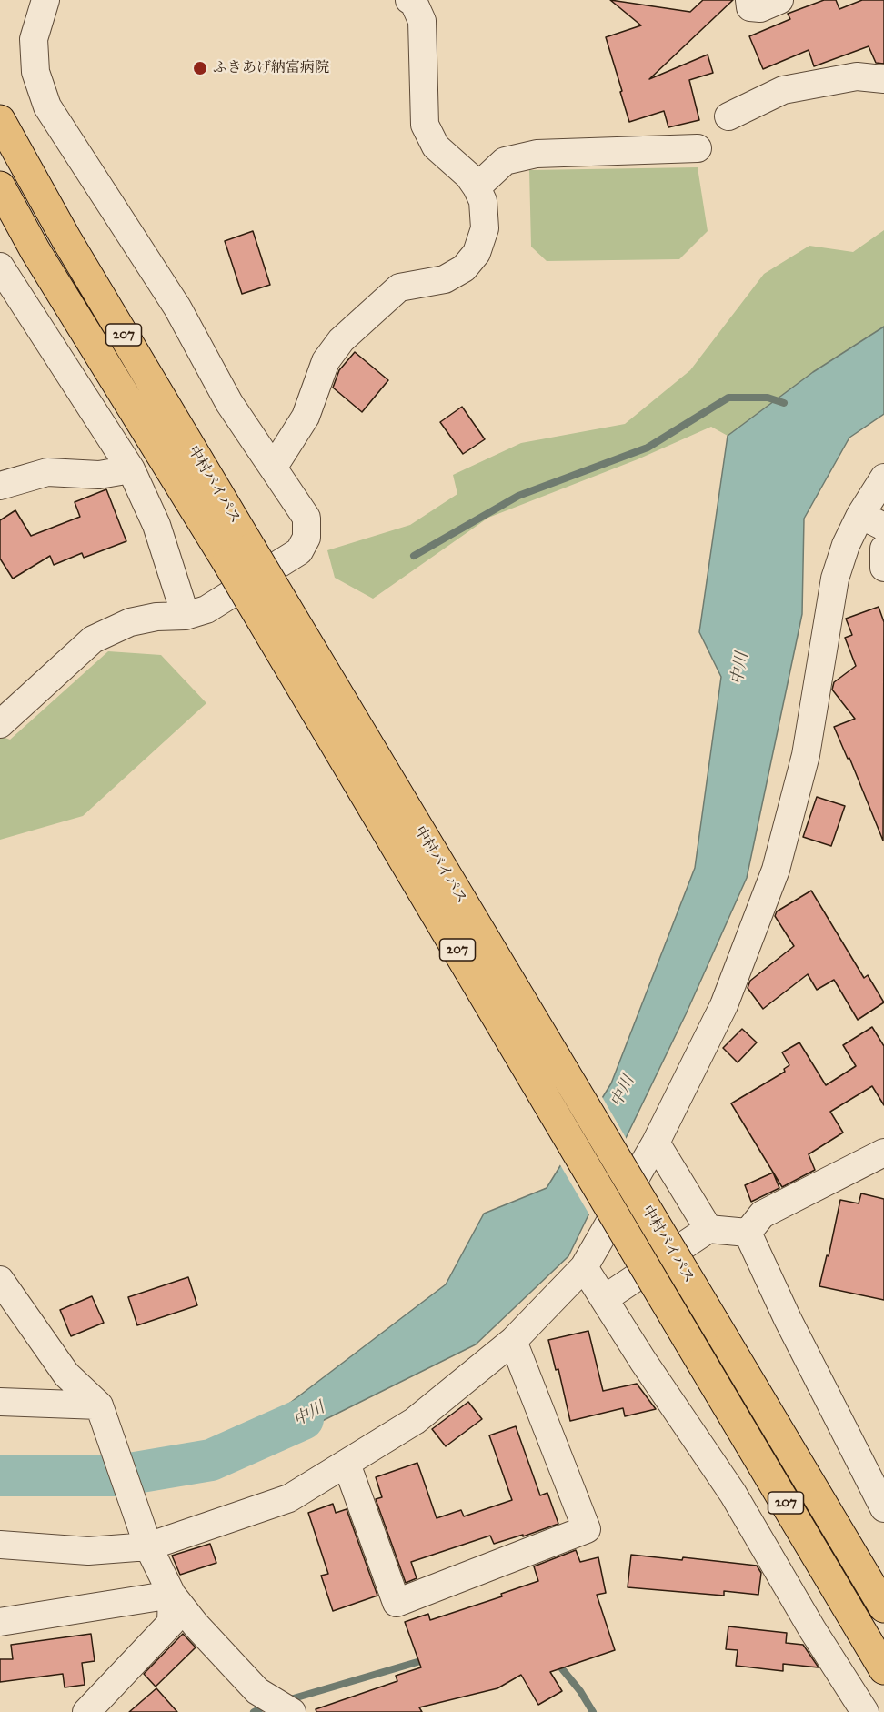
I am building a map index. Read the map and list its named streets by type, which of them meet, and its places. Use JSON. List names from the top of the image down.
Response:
{
  "streets": {
    "highway": ["207", "中村バイパス"]
  },
  "water": ["中川"],
  "places": ["ふきあげ納富病院"]
}
